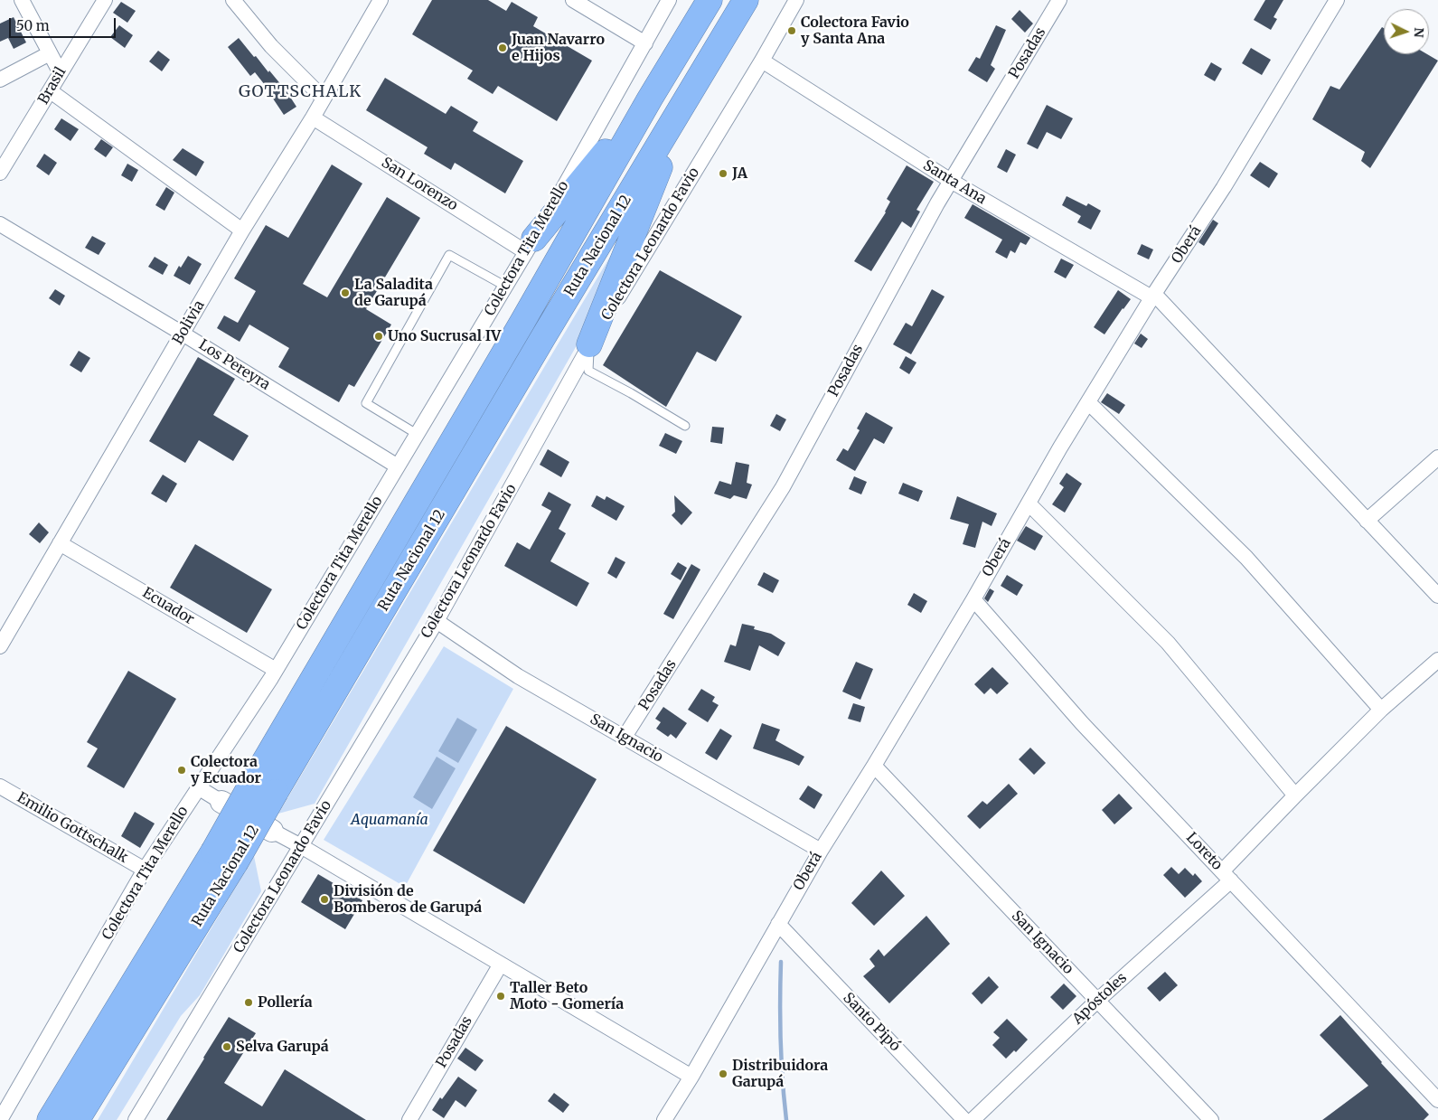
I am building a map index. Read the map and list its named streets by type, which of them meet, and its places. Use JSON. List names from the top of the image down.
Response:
{
  "streets": {
    "highway": ["Ruta Nacional 12"],
    "street": [
      "Posadas",
      "Brasil",
      "Santa Ana",
      "San Lorenzo",
      "Colectora Leonardo Favio",
      "Oberá",
      "Colectora Tita Merello",
      "Bolivia",
      "Los Pereyra",
      "Ecuador",
      "San Ignacio",
      "Emilio Gottschalk",
      "Loreto",
      "Apóstoles",
      "Santo Pipó"
    ]
  },
  "crossings": [
    ["Posadas", "Santa Ana"],
    ["Posadas", "San Ignacio"],
    ["Santa Ana", "Colectora Leonardo Favio"],
    ["Santa Ana", "Oberá"],
    ["San Lorenzo", "Colectora Tita Merello"],
    ["San Lorenzo", "Bolivia"],
    ["Colectora Leonardo Favio", "San Ignacio"],
    ["Oberá", "San Ignacio"],
    ["Oberá", "Loreto"],
    ["Oberá", "Santo Pipó"],
    ["Colectora Tita Merello", "Los Pereyra"],
    ["Colectora Tita Merello", "Ecuador"],
    ["Colectora Tita Merello", "Emilio Gottschalk"],
    ["Bolivia", "Los Pereyra"],
    ["Bolivia", "Ecuador"],
    ["San Ignacio", "Apóstoles"],
    ["Loreto", "Apóstoles"]
  ],
  "districts": ["GOTTSCHALK"],
  "parks": ["Aquamanía"],
  "places": [
    "Colectora Favio y Santa Ana",
    "Juan Navarro e Hijos",
    "JA",
    "La Saladita de Garupá",
    "Uno Sucrusal IV",
    "Colectora y Ecuador",
    "División de Bomberos de Garupá",
    "Taller Beto Moto - Gomería",
    "Pollería",
    "Selva Garupá",
    "Distribuidora Garupá"
  ],
  "scale_bar": "50 m",
  "north": "right"
}
